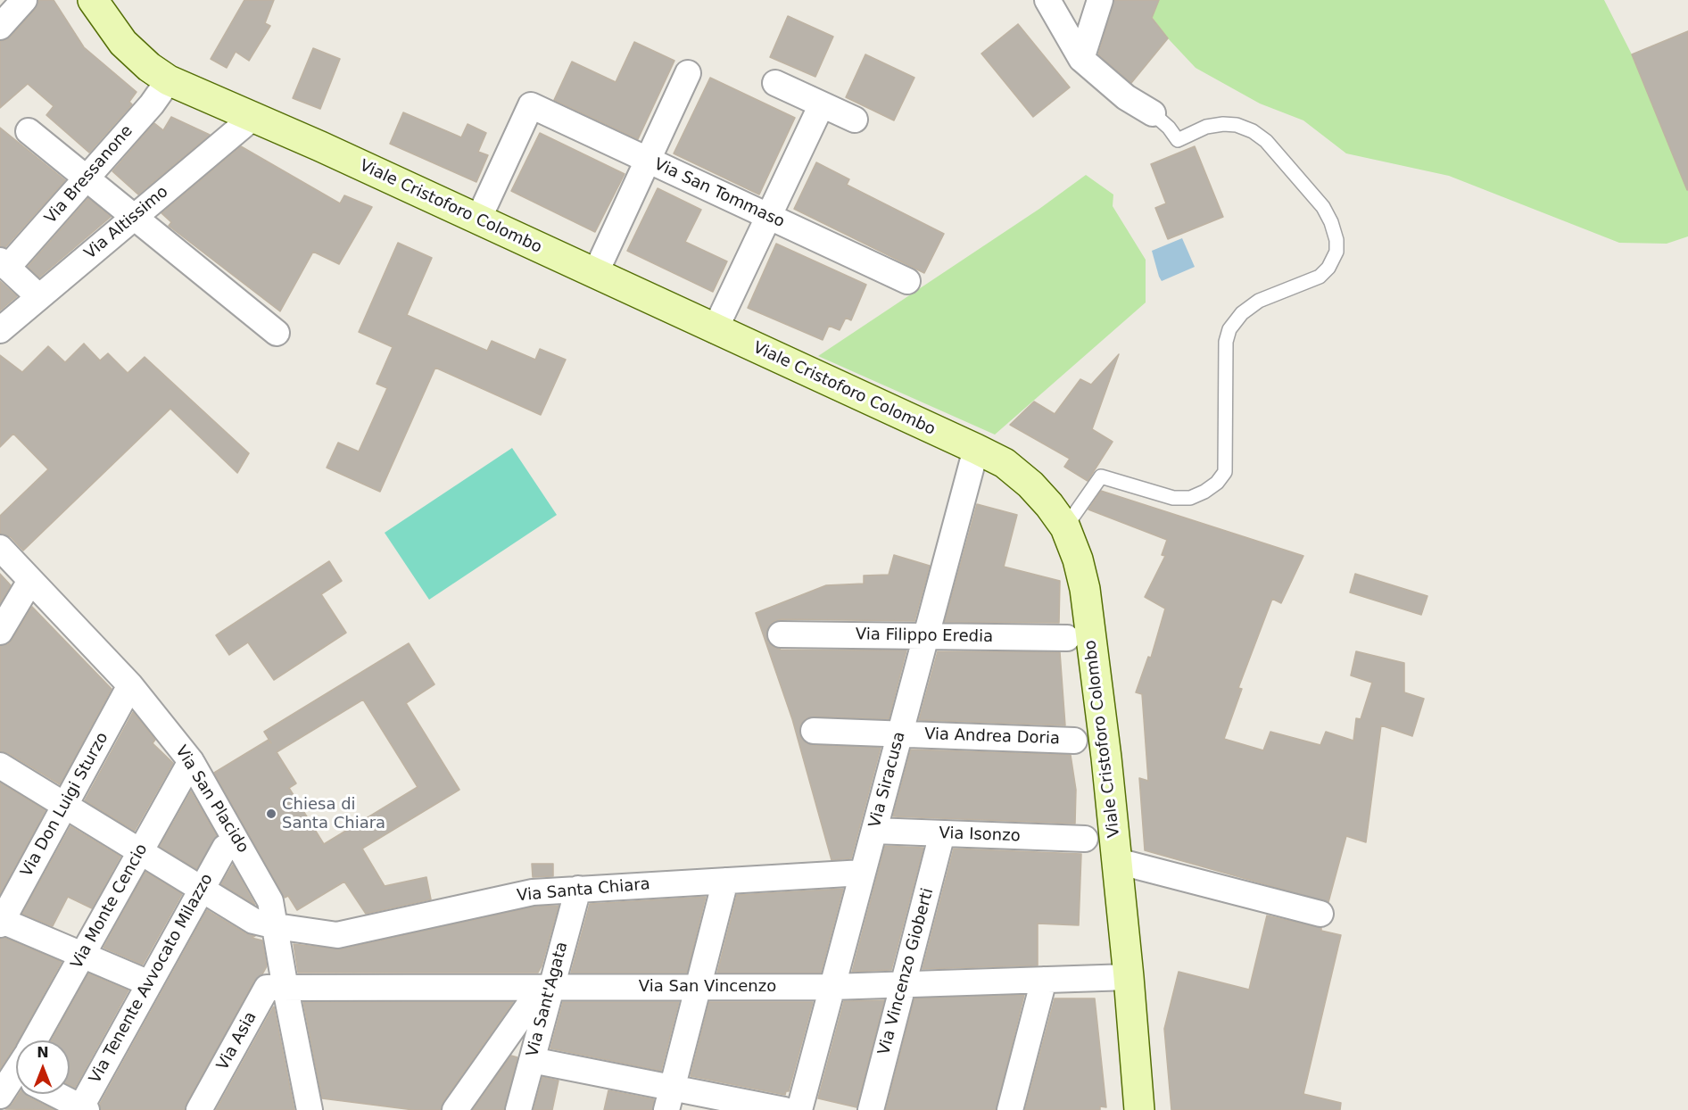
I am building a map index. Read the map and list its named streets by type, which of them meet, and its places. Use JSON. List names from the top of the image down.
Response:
{
  "streets": {
    "street": [
      "Via Bressanone",
      "Via San Tommaso",
      "Viale Cristoforo Colombo",
      "Via Altissimo",
      "Via Filippo Eredia",
      "Via Andrea Doria",
      "Via Siracusa",
      "Via San Placido",
      "Via Don Luigi Sturzo",
      "Via Isonzo",
      "Via Santa Chiara",
      "Via Monte Cencio",
      "Via Vincenzo Gioberti",
      "Via Tenente Avvocato Milazzo",
      "Via San Vincenzo",
      "Via Sant'Agata",
      "Via Asia"
    ]
  },
  "crossings": [
    ["Via Bressanone", "Viale Cristoforo Colombo"],
    ["Via San Tommaso", "Viale Cristoforo Colombo"],
    ["Viale Cristoforo Colombo", "Via Altissimo"],
    ["Viale Cristoforo Colombo", "Via Siracusa"],
    ["Viale Cristoforo Colombo", "Via San Vincenzo"],
    ["Via Filippo Eredia", "Via Siracusa"],
    ["Via Andrea Doria", "Via Siracusa"],
    ["Via Siracusa", "Via Isonzo"],
    ["Via Siracusa", "Via Santa Chiara"],
    ["Via Siracusa", "Via San Vincenzo"],
    ["Via San Placido", "Via Don Luigi Sturzo"],
    ["Via San Placido", "Via Santa Chiara"],
    ["Via San Placido", "Via Monte Cencio"],
    ["Via San Placido", "Via San Vincenzo"],
    ["Via San Placido", "Via Asia"],
    ["Via Don Luigi Sturzo", "Via Santa Chiara"],
    ["Via Isonzo", "Via Vincenzo Gioberti"],
    ["Via Santa Chiara", "Via Monte Cencio"],
    ["Via Santa Chiara", "Via Tenente Avvocato Milazzo"],
    ["Via Santa Chiara", "Via Sant'Agata"],
    ["Via Vincenzo Gioberti", "Via San Vincenzo"],
    ["Via San Vincenzo", "Via Sant'Agata"],
    ["Via San Vincenzo", "Via Asia"]
  ],
  "places": ["Chiesa di Santa Chiara"],
  "north": "top"
}
